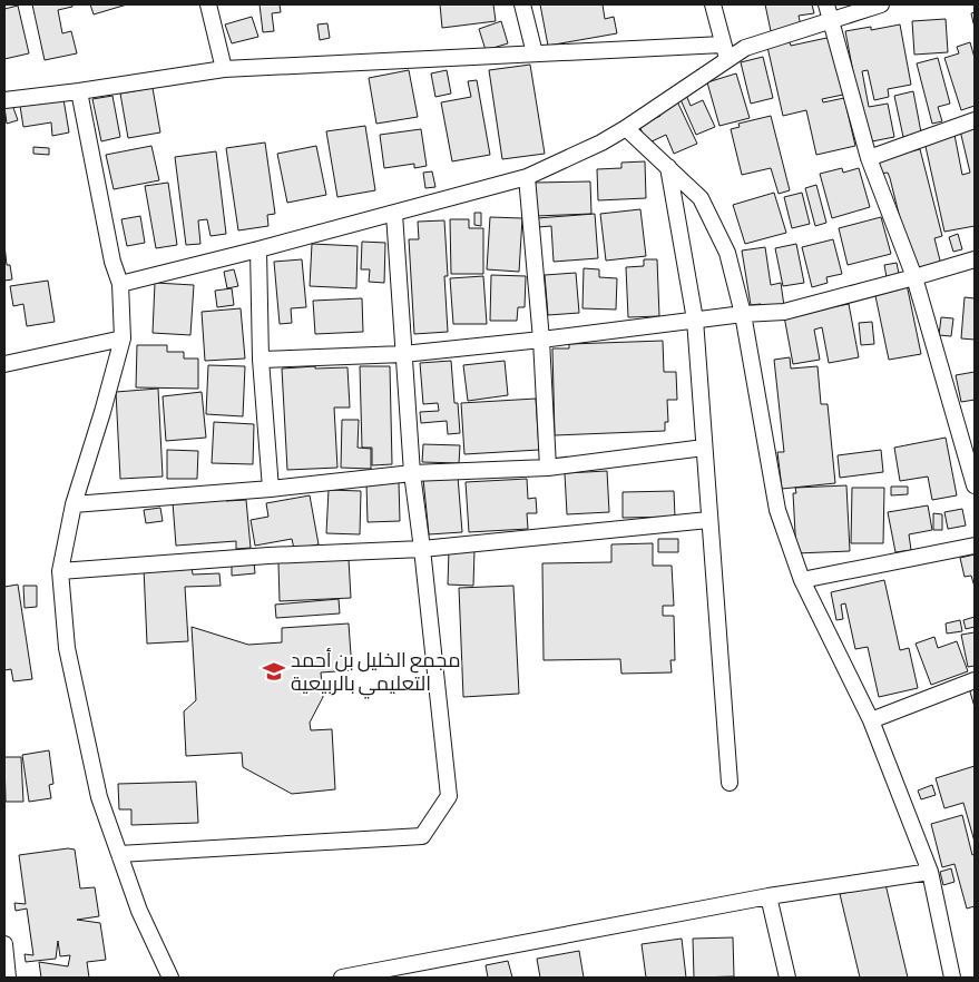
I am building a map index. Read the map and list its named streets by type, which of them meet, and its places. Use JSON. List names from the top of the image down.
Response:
{
  "places": {
    "school or university": ["مجمع الخليل بن أحمد التعليمي بالربيعية"]
  }
}
